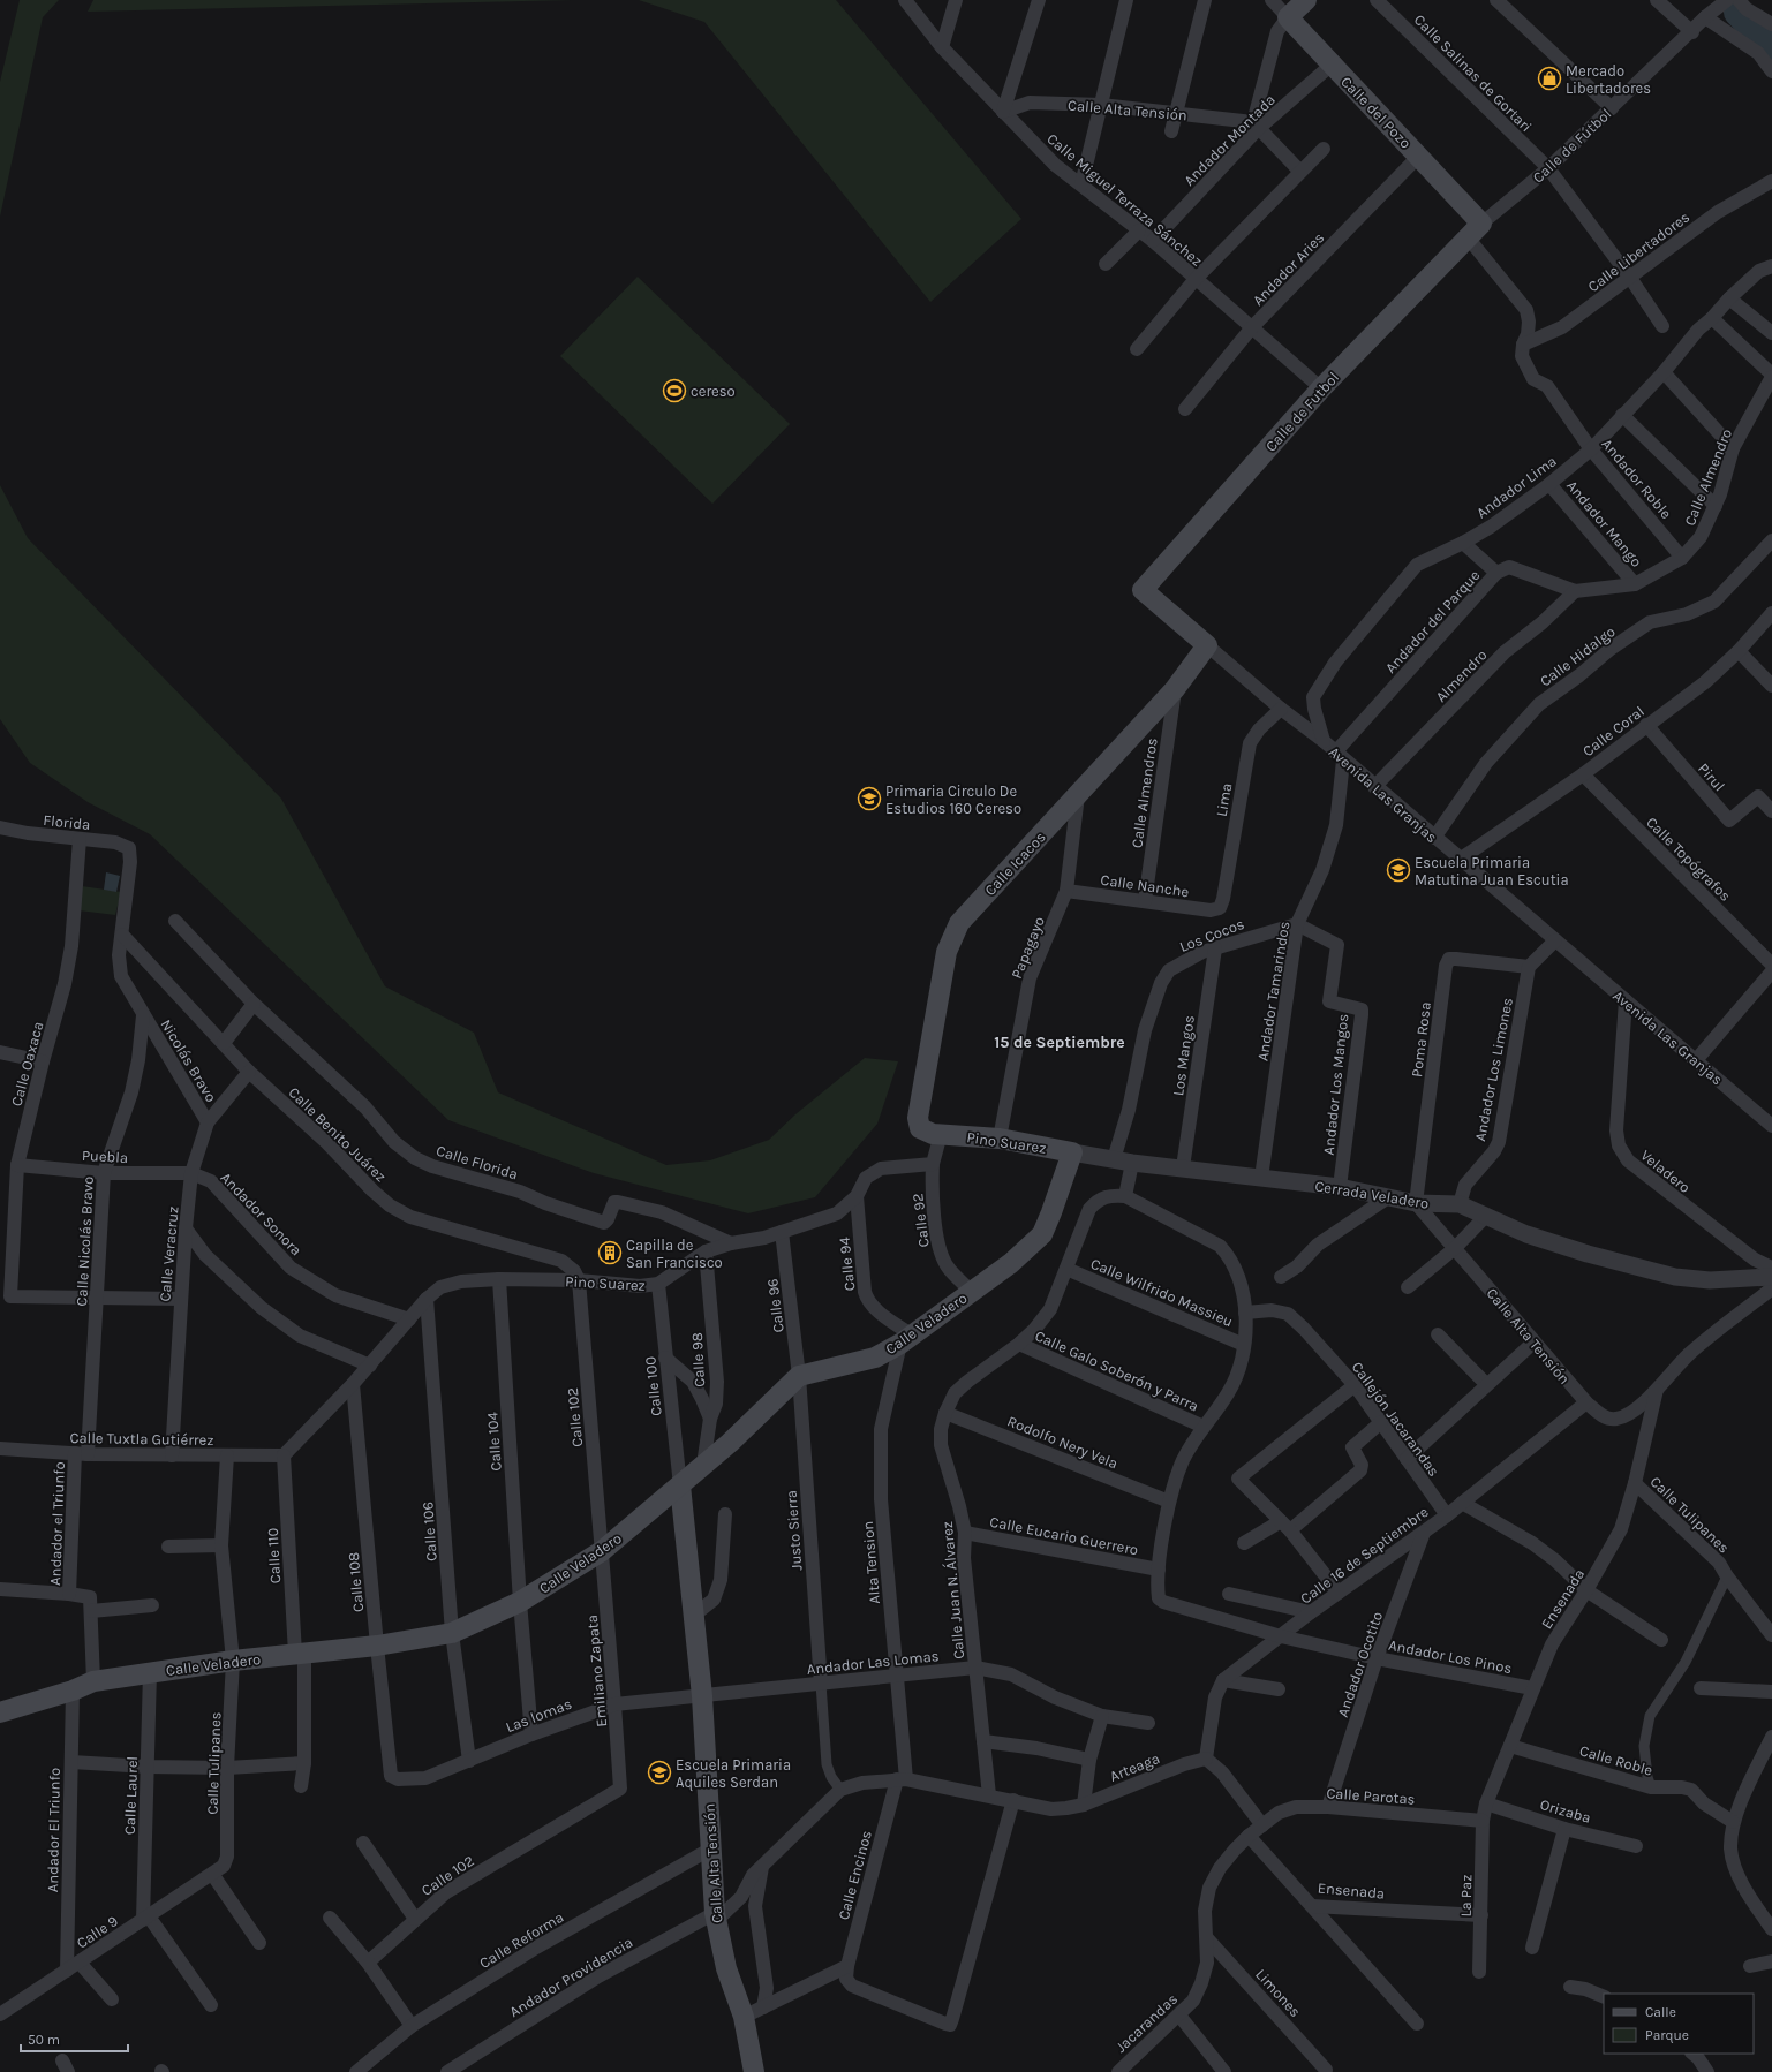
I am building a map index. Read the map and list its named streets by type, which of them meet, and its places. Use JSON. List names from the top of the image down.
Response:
{
  "streets": {
    "main road": [
      "Calle Alta Tensión",
      "Calle del Pozo",
      "Calle de Futbol",
      "Avenida Las Granjas",
      "Calle Icacos",
      "Pino Suarez",
      "Calle Veladero"
    ],
    "street": [
      "Calle Salinas de Gortari",
      "Andador Montada",
      "Calle de Fútbol",
      "Calle Miguel Terraza Sánchez",
      "Calle Libertadores",
      "Andador Aries",
      "Calle Almendro",
      "Andador Roble",
      "Andador Lima",
      "Andador Mango",
      "Andador del Parque",
      "Calle Hidalgo",
      "Almendro",
      "Calle Coral",
      "Pirul",
      "Calle Almendros",
      "Lima",
      "Florida",
      "Calle Topógrafos",
      "Calle Nanche",
      "Los Cocos",
      "Papagayo",
      "Andador Tamarindos",
      "Poma Rosa",
      "Los Mangos",
      "Nicolás Bravo",
      "Calle Oaxaca",
      "Andador Los Limones",
      "Andador Los Mangos",
      "Calle Benito Juárez",
      "Puebla",
      "Calle Florida",
      "Veladero",
      "Cerrada Veladero",
      "Andador Sonora",
      "Calle 92",
      "Calle Nicolás Bravo",
      "Calle Veracruz",
      "Calle 94",
      "Calle Wilfrido Massieu",
      "Calle 96",
      "Calle 98",
      "Calle Galo Soberón y Parra",
      "Calle 100",
      "Calle 102",
      "Callejón Jacarandas",
      "Calle Tuxtla Gutiérrez",
      "Calle 104",
      "Rodolfo Nery Vela",
      "Calle Tulipanes",
      "Andador el Triunfo",
      "Justo Sierra",
      "Calle 106",
      "Calle Eucario Guerrero",
      "Calle 16 de Septiembre",
      "Calle 110",
      "Alta Tension",
      "Calle 108",
      "Calle Juan N. Álvarez",
      "Ensenada",
      "Andador Los Pinos",
      "Andador Las Lomas",
      "Andador Ocotito",
      "Emiliano Zapata",
      "Las lomas",
      "Calle Roble",
      "Arteaga",
      "Calle Laurel",
      "Calle Parotas",
      "Orizaba",
      "Andador El Triunfo",
      "Calle Encinos",
      "La Paz",
      "Calle 9",
      "Calle Reforma",
      "Andador Providencia",
      "Limones",
      "Jacarandas"
    ]
  },
  "crossings": [
    ["Calle Salinas de Gortari", "Calle de Fútbol"],
    ["Calle Salinas de Gortari", "Calle Libertadores"],
    ["Calle Alta Tensión", "Andador Montada"],
    ["Calle Alta Tensión", "Calle Miguel Terraza Sánchez"],
    ["Calle Alta Tensión", "Poma Rosa"],
    ["Calle Alta Tensión", "Cerrada Veladero"],
    ["Calle Alta Tensión", "Calle Veladero"],
    ["Calle Alta Tensión", "Calle 100"],
    ["Calle Alta Tensión", "Calle 16 de Septiembre"],
    ["Calle Alta Tensión", "Ensenada"],
    ["Calle Alta Tensión", "Andador Las Lomas"],
    ["Calle Alta Tensión", "Las lomas"],
    ["Calle Alta Tensión", "Calle Reforma"],
    ["Calle Alta Tensión", "Andador Providencia"],
    ["Calle del Pozo", "Andador Montada"],
    ["Calle del Pozo", "Calle de Fútbol"],
    ["Calle del Pozo", "Andador Aries"],
    ["Calle del Pozo", "Calle de Futbol"],
    ["Andador Montada", "Calle Miguel Terraza Sánchez"],
    ["Calle de Fútbol", "Calle de Futbol"],
    ["Calle Miguel Terraza Sánchez", "Andador Aries"],
    ["Calle Miguel Terraza Sánchez", "Calle de Futbol"],
    ["Calle Libertadores", "Andador Roble"],
    ["Calle de Futbol", "Avenida Las Granjas"],
    ["Calle Almendro", "Andador Roble"],
    ["Calle Almendro", "Andador Mango"],
    ["Calle Almendro", "Andador del Parque"],
    ["Calle Almendro", "Almendro"],
    ["Andador Roble", "Andador Lima"],
    ["Andador Lima", "Andador Mango"],
    ["Andador Lima", "Avenida Las Granjas"],
    ["Andador del Parque", "Almendro"],
    ["Andador del Parque", "Avenida Las Granjas"],
    ["Andador del Parque", "Andador Tamarindos"],
    ["Calle Hidalgo", "Avenida Las Granjas"],
    ["Almendro", "Avenida Las Granjas"],
    ["Calle Coral", "Pirul"],
    ["Calle Coral", "Avenida Las Granjas"],
    ["Calle Coral", "Calle Topógrafos"],
    ["Calle Almendros", "Calle Icacos"],
    ["Calle Almendros", "Calle Nanche"],
    ["Avenida Las Granjas", "Lima"],
    ["Avenida Las Granjas", "Calle Icacos"],
    ["Avenida Las Granjas", "Andador Tamarindos"],
    ["Avenida Las Granjas", "Veladero"],
    ["Lima", "Calle Nanche"],
    ["Florida", "Calle Oaxaca"],
    ["Florida", "Calle Benito Juárez"],
    ["Calle Icacos", "Papagayo"],
    ["Calle Icacos", "Pino Suarez"],
    ["Calle Nanche", "Papagayo"],
    ["Los Cocos", "Andador Tamarindos"],
    ["Los Cocos", "Los Mangos"],
    ["Los Cocos", "Andador Los Mangos"],
    ["Los Cocos", "Cerrada Veladero"],
    ["Papagayo", "Pino Suarez"],
    ["Andador Tamarindos", "Andador Los Mangos"],
    ["Andador Tamarindos", "Cerrada Veladero"],
    ["Poma Rosa", "Andador Los Limones"],
    ["Poma Rosa", "Cerrada Veladero"],
    ["Los Mangos", "Cerrada Veladero"],
    ["Nicolás Bravo", "Calle Nicolás Bravo"],
    ["Nicolás Bravo", "Calle Veracruz"],
    ["Calle Oaxaca", "Puebla"],
    ["Calle Oaxaca", "Calle Nicolás Bravo"],
    ["Andador Los Limones", "Cerrada Veladero"],
    ["Andador Los Mangos", "Cerrada Veladero"],
    ["Calle Benito Juárez", "Pino Suarez"],
    ["Calle Benito Juárez", "Calle Veracruz"],
    ["Calle Benito Juárez", "Calle 102"],
    ["Pino Suarez", "Calle Florida"],
    ["Pino Suarez", "Cerrada Veladero"],
    ["Pino Suarez", "Andador Sonora"],
    ["Pino Suarez", "Calle 92"],
    ["Pino Suarez", "Calle 94"],
    ["Pino Suarez", "Calle 96"],
    ["Pino Suarez", "Calle Veladero"],
    ["Pino Suarez", "Calle 98"],
    ["Pino Suarez", "Calle 100"],
    ["Pino Suarez", "Calle 102"],
    ["Pino Suarez", "Calle Tuxtla Gutiérrez"],
    ["Pino Suarez", "Calle 104"],
    ["Pino Suarez", "Calle 106"],
    ["Pino Suarez", "Calle 110"],
    ["Pino Suarez", "Calle 108"],
    ["Puebla", "Andador Sonora"],
    ["Puebla", "Calle Nicolás Bravo"],
    ["Puebla", "Calle Veracruz"],
    ["Cerrada Veladero", "Calle Veladero"],
    ["Andador Sonora", "Calle Veracruz"],
    ["Calle 92", "Calle Veladero"],
    ["Calle Nicolás Bravo", "Calle Tuxtla Gutiérrez"],
    ["Calle Nicolás Bravo", "Andador el Triunfo"],
    ["Calle Veracruz", "Calle Tuxtla Gutiérrez"],
    ["Calle 94", "Calle Veladero"],
    ["Calle 94", "Alta Tension"],
    ["Calle Wilfrido Massieu", "Calle Juan N. Álvarez"],
    ["Calle 96", "Calle Veladero"],
    ["Calle 96", "Justo Sierra"],
    ["Calle Veladero", "Calle 98"],
    ["Calle Veladero", "Calle 100"],
    ["Calle Veladero", "Calle 102"],
    ["Calle Veladero", "Calle 104"],
    ["Calle Veladero", "Calle Tulipanes"],
    ["Calle Veladero", "Justo Sierra"],
    ["Calle Veladero", "Calle 106"],
    ["Calle Veladero", "Calle 110"],
    ["Calle Veladero", "Alta Tension"],
    ["Calle Veladero", "Calle 108"],
    ["Calle Veladero", "Emiliano Zapata"],
    ["Calle Veladero", "Calle Laurel"],
    ["Calle Veladero", "Andador El Triunfo"],
    ["Calle Galo Soberón y Parra", "Calle Juan N. Álvarez"],
    ["Calle 102", "Emiliano Zapata"],
    ["Callejón Jacarandas", "Calle 16 de Septiembre"],
    ["Calle Tuxtla Gutiérrez", "Calle Tulipanes"],
    ["Calle Tuxtla Gutiérrez", "Andador el Triunfo"],
    ["Calle Tuxtla Gutiérrez", "Calle 110"],
    ["Calle 104", "Las lomas"],
    ["Rodolfo Nery Vela", "Calle Juan N. Álvarez"],
    ["Calle Tulipanes", "Ensenada"],
    ["Calle Tulipanes", "Calle 9"],
    ["Justo Sierra", "Andador Las Lomas"],
    ["Calle 106", "Las lomas"],
    ["Calle Eucario Guerrero", "Calle Juan N. Álvarez"],
    ["Calle Eucario Guerrero", "Andador Los Pinos"],
    ["Calle 16 de Septiembre", "Andador Los Pinos"],
    ["Calle 16 de Septiembre", "Andador Ocotito"],
    ["Alta Tension", "Andador Las Lomas"],
    ["Alta Tension", "Calle Encinos"],
    ["Alta Tension", "Andador Providencia"],
    ["Calle 108", "Las lomas"],
    ["Calle Juan N. Álvarez", "Andador Las Lomas"],
    ["Calle Juan N. Álvarez", "Arteaga"],
    ["Calle Juan N. Álvarez", "Andador Providencia"],
    ["Ensenada", "Andador Los Pinos"],
    ["Ensenada", "Calle Roble"],
    ["Ensenada", "Calle Parotas"],
    ["Ensenada", "Orizaba"],
    ["Ensenada", "La Paz"],
    ["Ensenada", "Jacarandas"],
    ["Andador Los Pinos", "Andador Ocotito"],
    ["Andador Las Lomas", "Las lomas"],
    ["Andador Ocotito", "Calle Parotas"],
    ["Emiliano Zapata", "Las lomas"],
    ["Arteaga", "Andador Providencia"],
    ["Calle Laurel", "Calle 9"],
    ["Calle Parotas", "La Paz"],
    ["Calle Parotas", "Jacarandas"],
    ["Andador El Triunfo", "Calle 9"],
    ["Calle Encinos", "Andador Providencia"],
    ["Limones", "Jacarandas"]
  ],
  "districts": ["15 de Septiembre"],
  "places": {
    "shop": ["Mercado Libertadores"],
    "sports": ["cereso"],
    "school or university": ["Primaria Circulo De Estudios 160 Cereso", "Escuela Primaria Matutina Juan Escutia", "Escuela Primaria Aquiles Serdan"],
    "building": ["Capilla de San Francisco"]
  },
  "legend": ["Calle", "Parque"],
  "scale_bar": "50 m"
}
